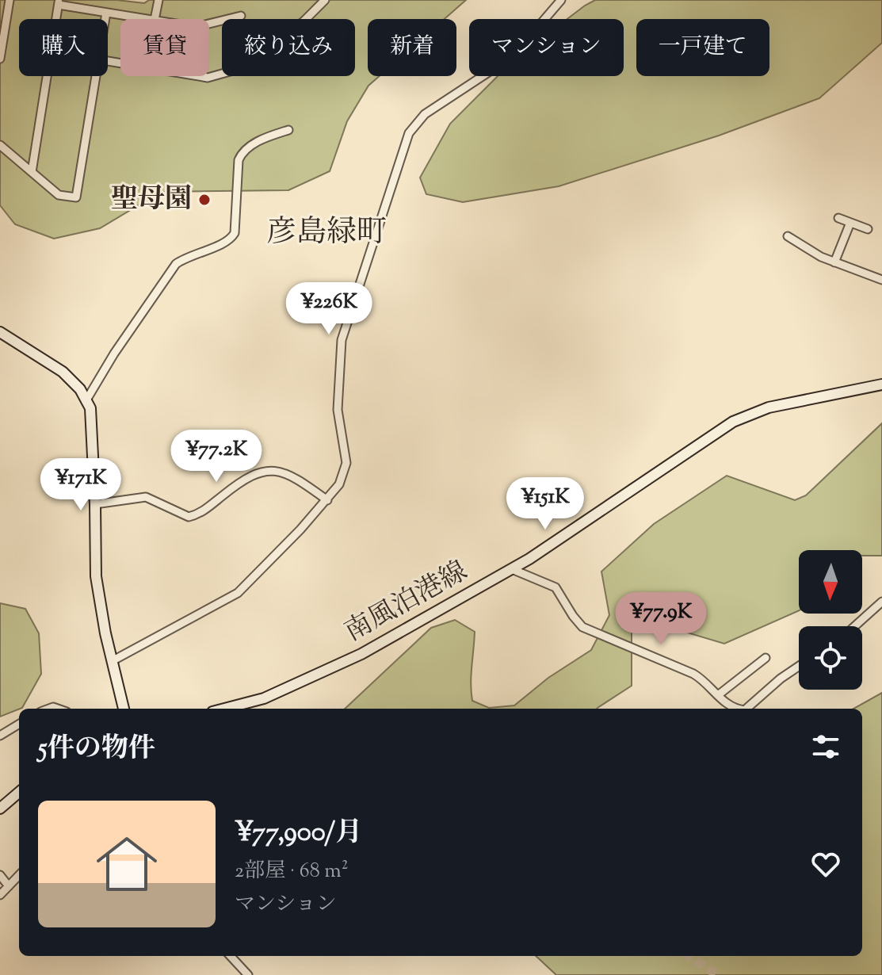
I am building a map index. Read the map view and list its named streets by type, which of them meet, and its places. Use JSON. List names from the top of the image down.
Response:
{
  "streets": {
    "main road": ["南風泊港線"]
  },
  "districts": ["彦島緑町"],
  "places": ["聖母園"],
  "north": "bottom",
  "page": {
    "chip": [
      "購入",
      "賃貸",
      "絞り込み",
      "新着",
      "マンション",
      "一戸建て"
    ],
    "price": [
      "¥226K",
      "¥77.2K",
      "¥171K",
      "¥151K",
      "¥77.9K"
    ],
    "heading": "5件の物件",
    "list": [
      {
        "name": "¥77,900/月",
        "note": "2部屋 · 68 m² · マンション"
      }
    ]
  }
}
